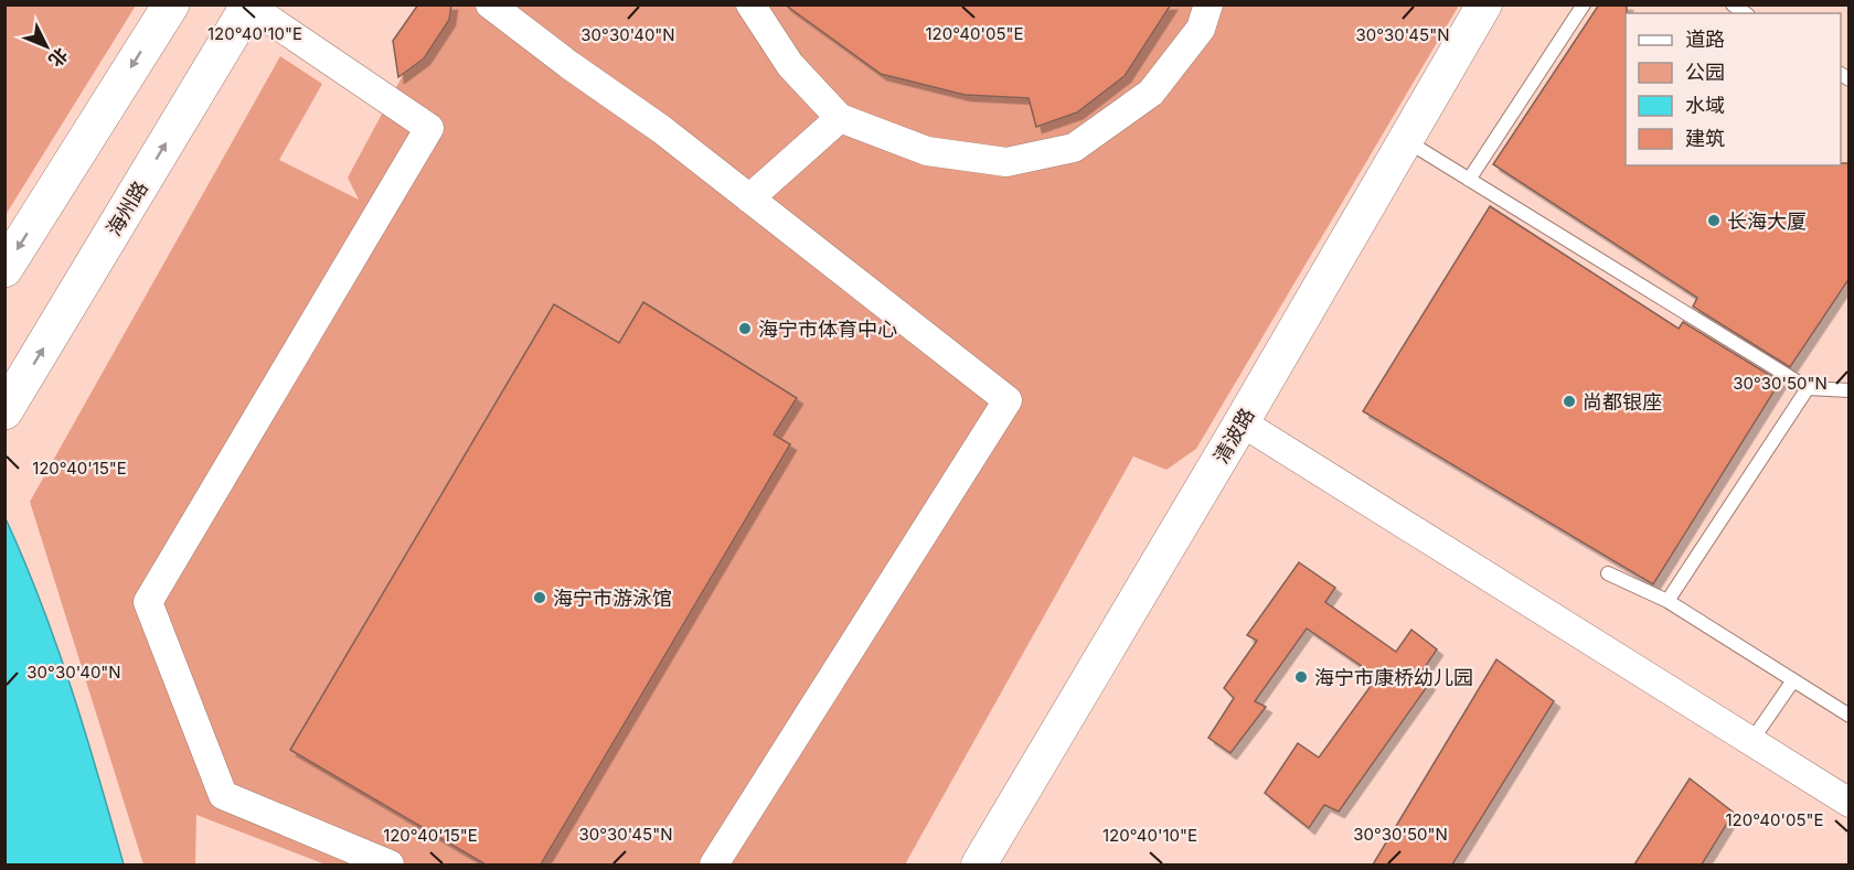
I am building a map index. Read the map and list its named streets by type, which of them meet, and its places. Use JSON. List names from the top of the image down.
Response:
{
  "streets": {
    "main road": ["海州路"],
    "street": ["清波路"]
  },
  "places": [
    "长海大厦",
    "海宁市体育中心",
    "尚都银座",
    "海宁市游泳馆",
    "海宁市康桥幼儿园"
  ],
  "legend": [
    "道路",
    "公园",
    "水域",
    "建筑"
  ],
  "north": "bottom right",
  "coordinates": [
    "120°40'05\"E",
    "120°40'10\"E",
    "30°30'40\"N",
    "30°30'45\"N",
    "30°30'50\"N",
    "120°40'15\"E"
  ]
}
